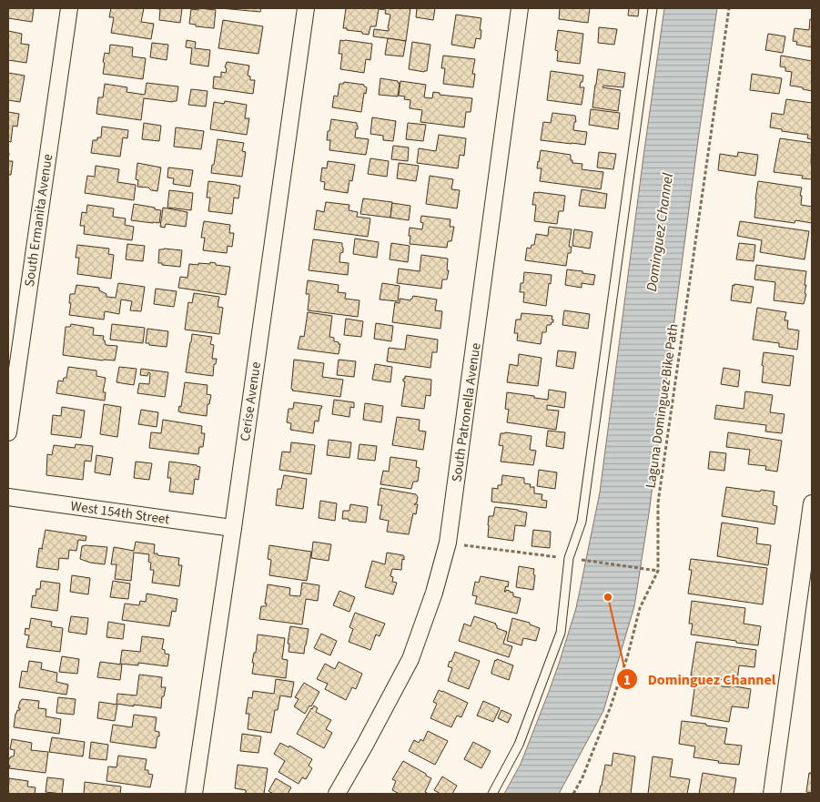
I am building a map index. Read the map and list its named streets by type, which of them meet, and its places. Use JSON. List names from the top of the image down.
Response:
{
  "streets": {
    "street": [
      "South Ermanita Avenue",
      "Cerise Avenue",
      "South Patronella Avenue",
      "West 154th Street"
    ],
    "path": ["Laguna Dominguez Bike Path"]
  },
  "crossings": [
    ["Cerise Avenue", "West 154th Street"]
  ],
  "water": ["Dominguez Channel"],
  "places": ["Dominguez Channel"]
}
